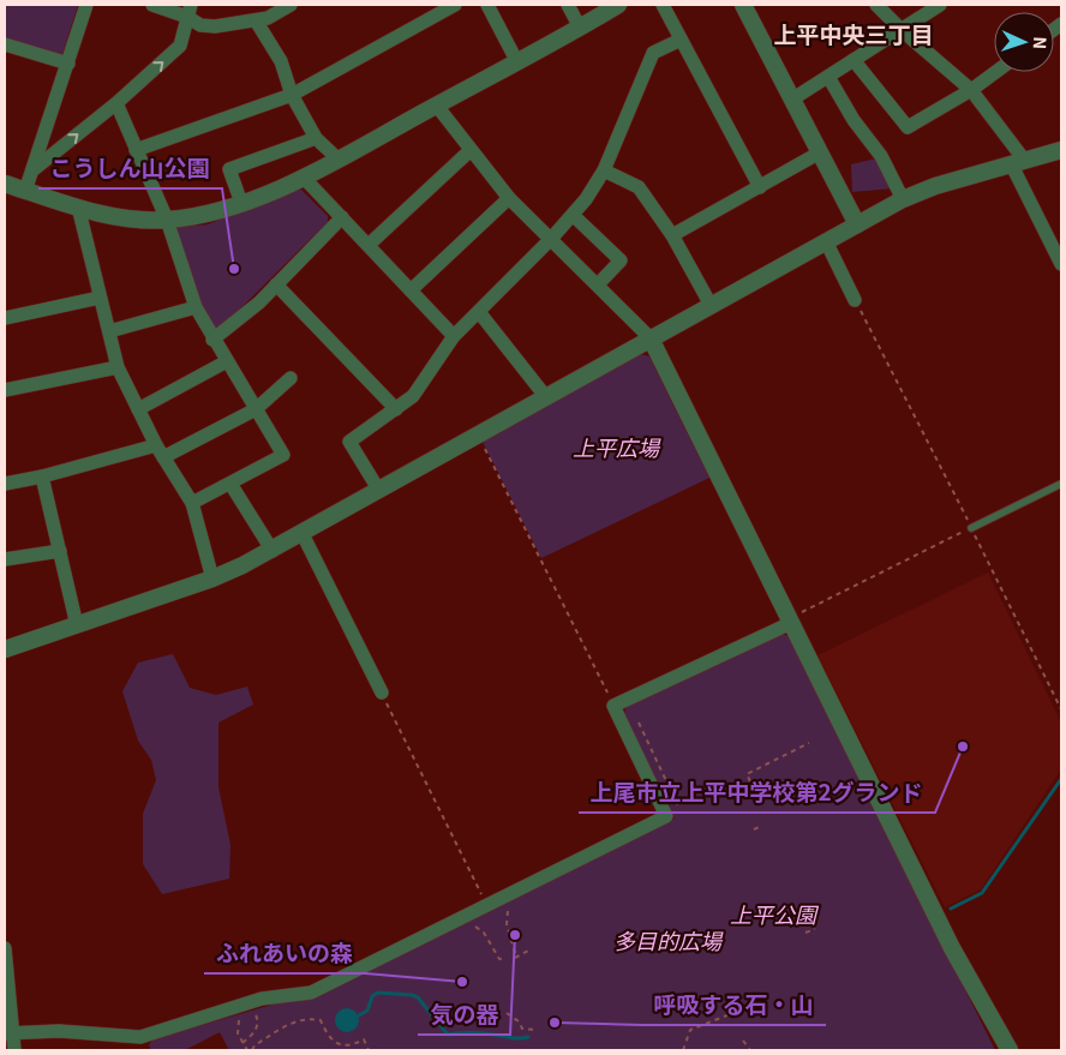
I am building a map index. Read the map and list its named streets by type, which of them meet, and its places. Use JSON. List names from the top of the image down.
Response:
{
  "districts": ["上平中央三丁目"],
  "parks": ["上平広場", "上平公園", "多目的広場"],
  "places": [
    "こうしん山公園",
    "上尾市立上平中学校第2グランド",
    "気の器",
    "ふれあいの森",
    "呼吸する石・山"
  ],
  "north": "right"
}
